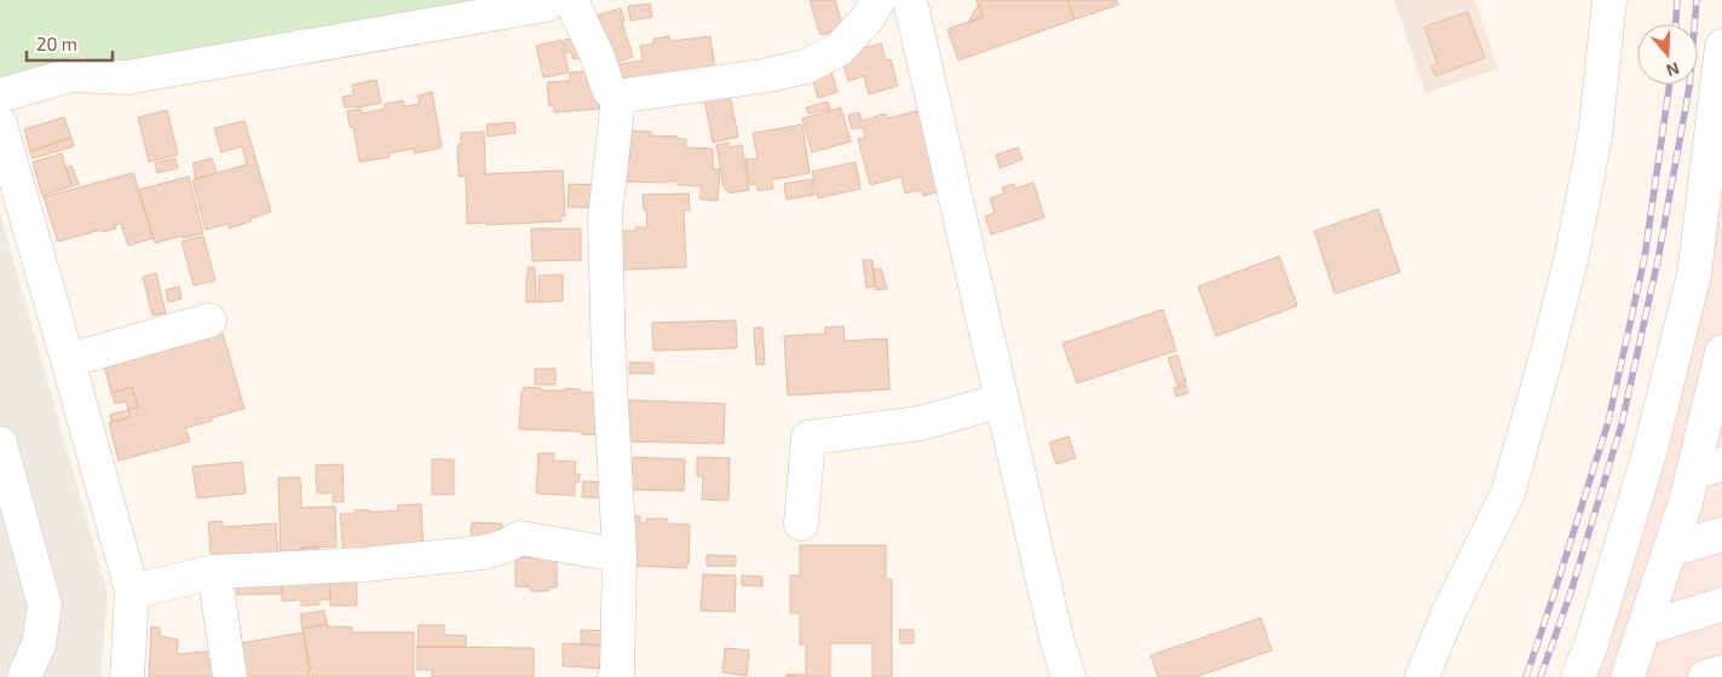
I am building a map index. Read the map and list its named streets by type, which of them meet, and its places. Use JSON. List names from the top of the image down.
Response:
{
  "scale_bar": "20 m",
  "north": "bottom"
}
